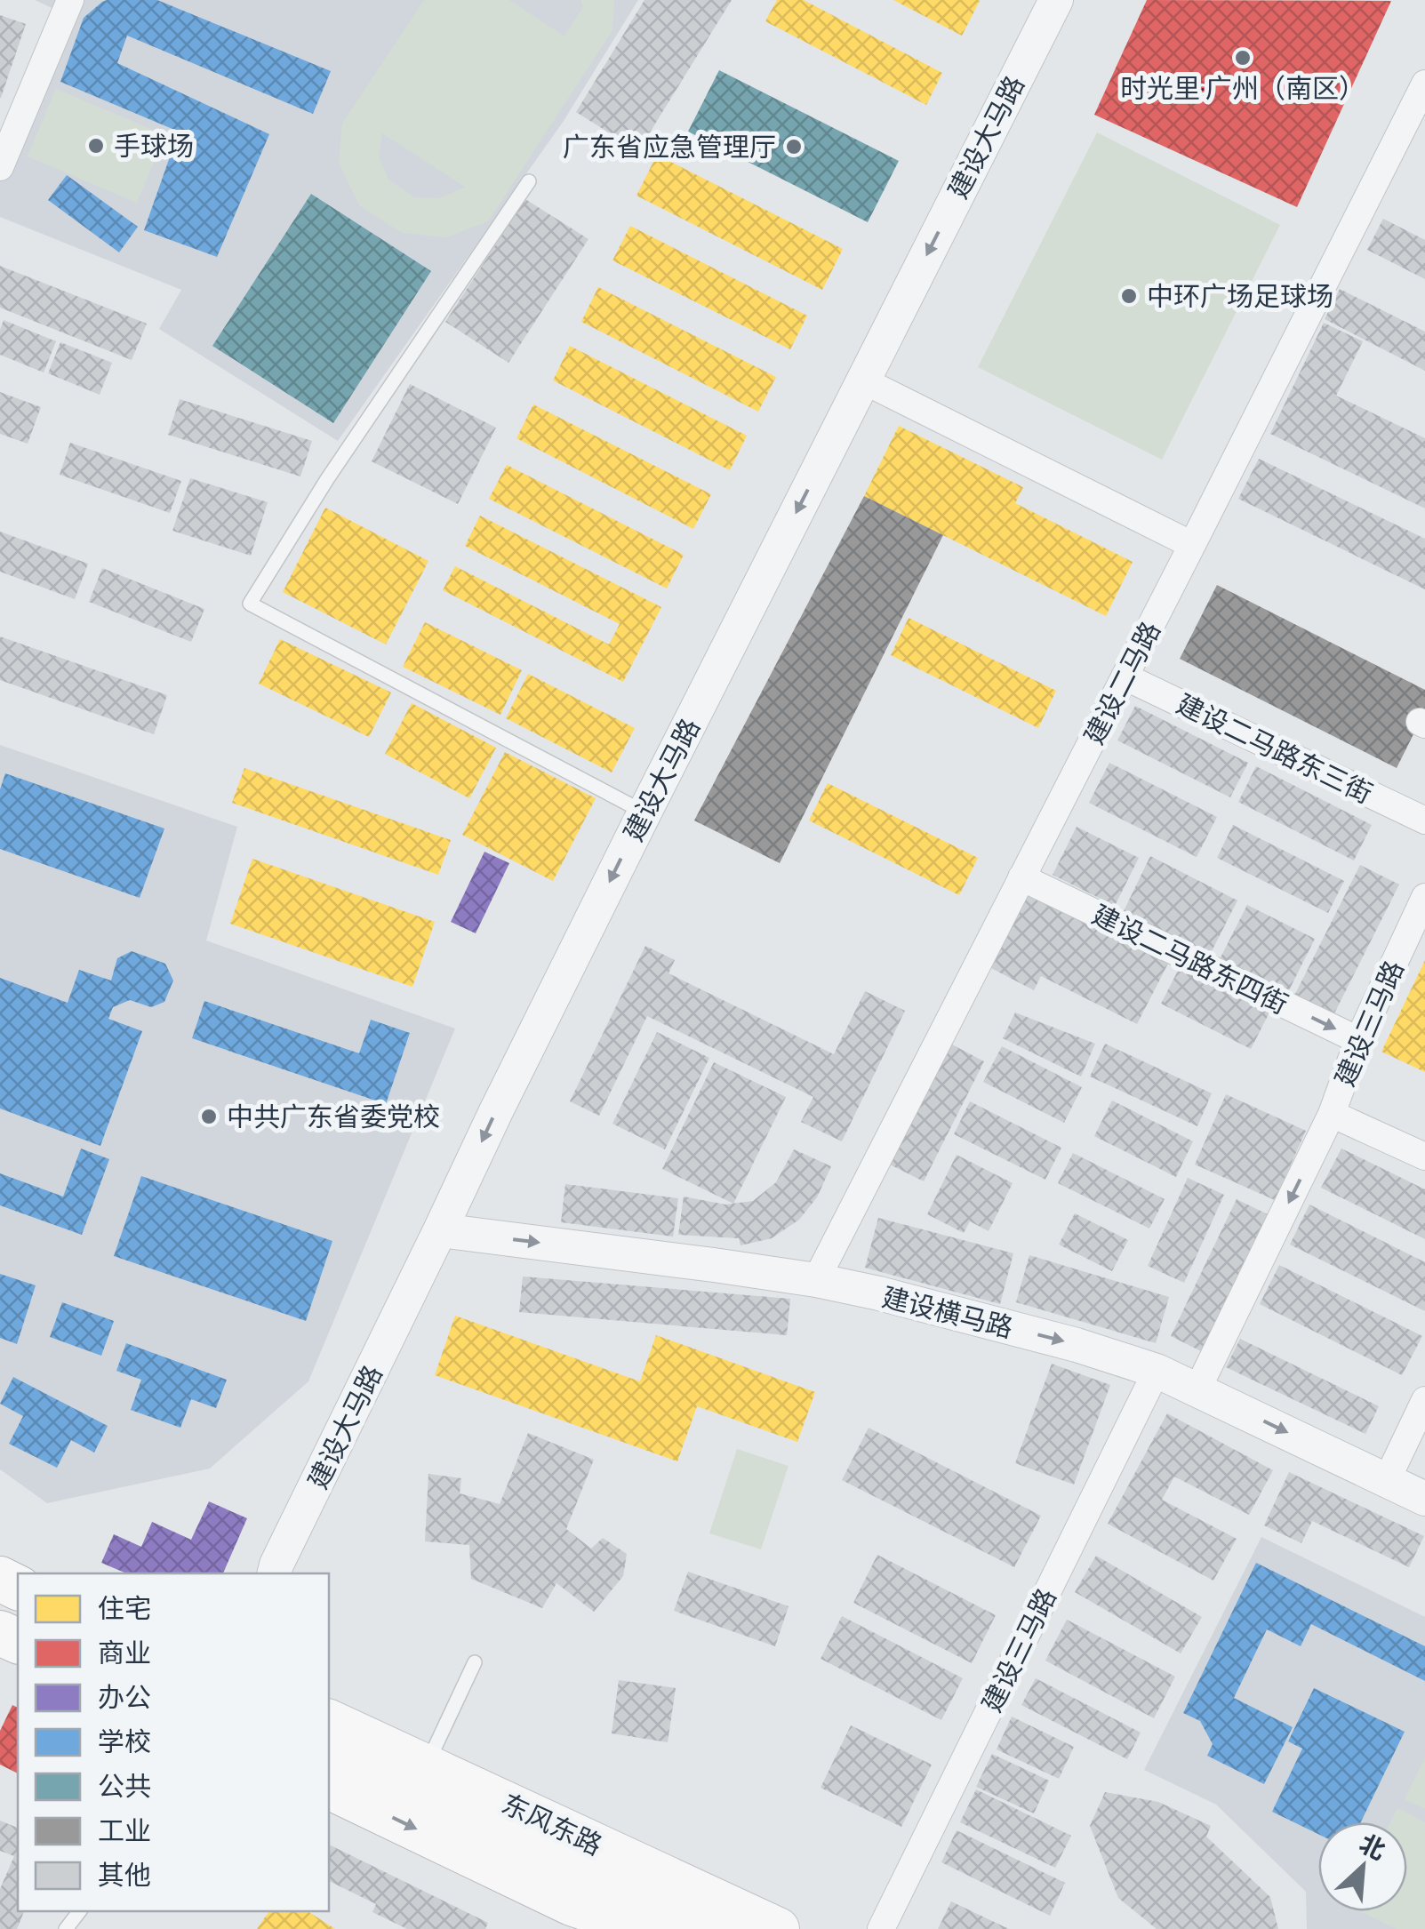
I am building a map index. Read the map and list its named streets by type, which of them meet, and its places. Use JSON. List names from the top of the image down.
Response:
{
  "streets": {
    "highway": ["东风东路"],
    "street": [
      "建设大马路",
      "建设二马路",
      "建设二马路东三街",
      "建设二马路东四街",
      "建设三马路",
      "建设横马路"
    ]
  },
  "crossings": [
    ["建设大马路", "建设横马路"],
    ["建设二马路", "建设二马路东三街"],
    ["建设二马路", "建设二马路东四街"],
    ["建设二马路", "建设横马路"],
    ["建设二马路东四街", "建设三马路"],
    ["建设三马路", "建设横马路"]
  ],
  "one_way": ["建设大马路", "建设二马路东四街", "建设横马路"],
  "places": [
    "时光里·广州（南区）",
    "手球场",
    "广东省应急管理厅",
    "中环广场足球场",
    "中共广东省委党校"
  ],
  "legend": [
    "住宅",
    "商业",
    "办公",
    "学校",
    "公共",
    "工业",
    "其他"
  ],
  "north": "top right"
}
